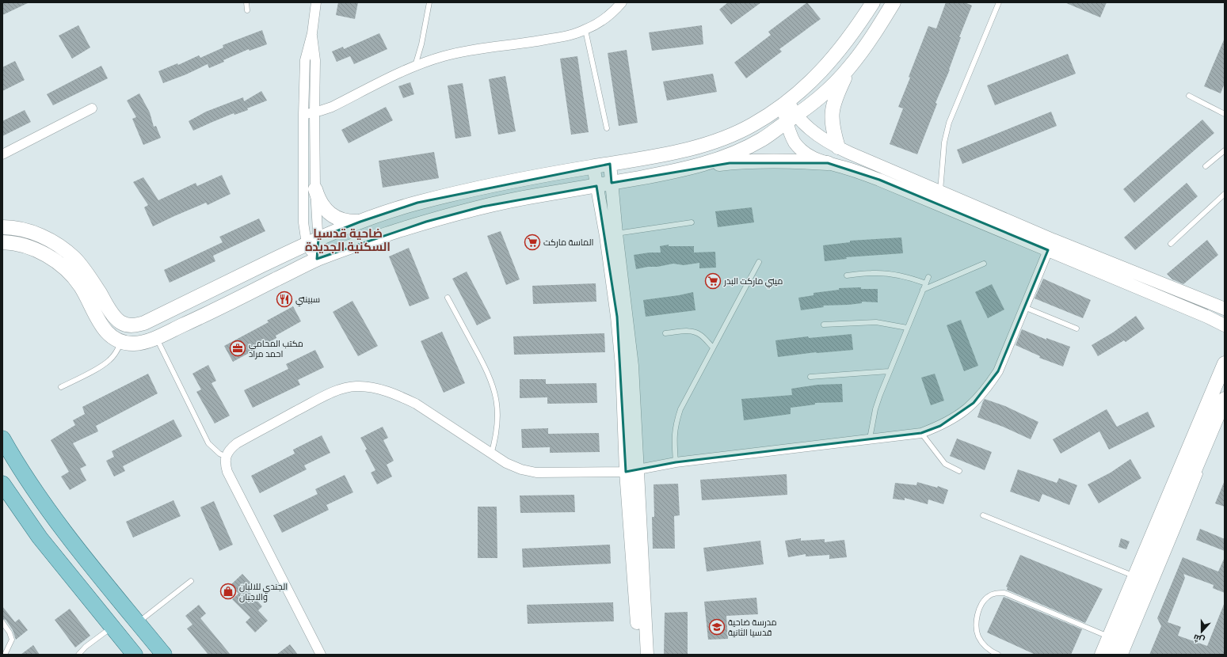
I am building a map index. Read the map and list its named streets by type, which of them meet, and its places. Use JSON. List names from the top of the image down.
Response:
{
  "districts": ["ضاحية قدسيا السكنية الجديدة"],
  "places": {
    "supermarket": ["الماسة ماركت", "ميني ماركت البدر"],
    "restaurant": ["سبينتي"],
    "office": ["مكتب المحامي احمد مراد"],
    "shop": ["الجندي للالبان والاجبان"],
    "school or university": ["مدرسة ضاحية قدسيا الثانية"]
  },
  "north": "bottom"
}
